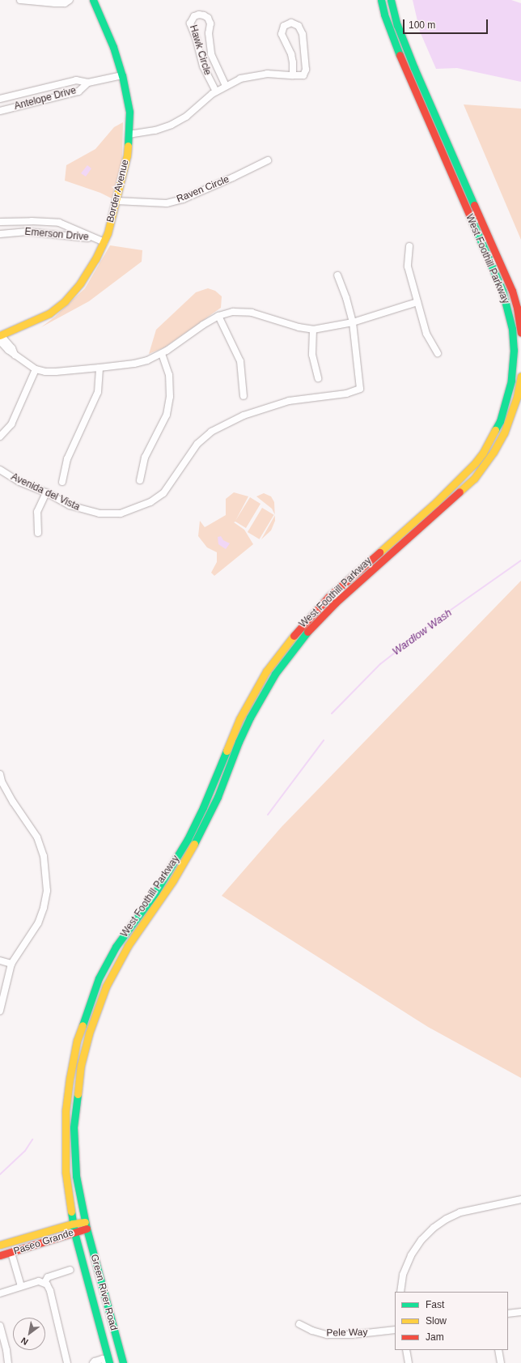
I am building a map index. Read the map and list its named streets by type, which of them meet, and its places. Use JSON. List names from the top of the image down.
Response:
{
  "streets": {
    "main road": [
      "Border Avenue",
      "West Foothill Parkway",
      "Paseo Grande",
      "Green River Road"
    ],
    "street": [
      "Hawk Circle",
      "Antelope Drive",
      "Raven Circle",
      "Emerson Drive",
      "Avenida del Vista",
      "Pele Way"
    ]
  },
  "crossings": [
    ["Antelope Drive", "Border Avenue"],
    ["Raven Circle", "Border Avenue"],
    ["Border Avenue", "Emerson Drive"],
    ["West Foothill Parkway", "Paseo Grande"],
    ["West Foothill Parkway", "Green River Road"],
    ["Paseo Grande", "Green River Road"]
  ],
  "water": ["Wardlow Wash"],
  "legend": ["Fast", "Slow", "Jam"],
  "scale_bar": "100 m",
  "north": "bottom left"
}
